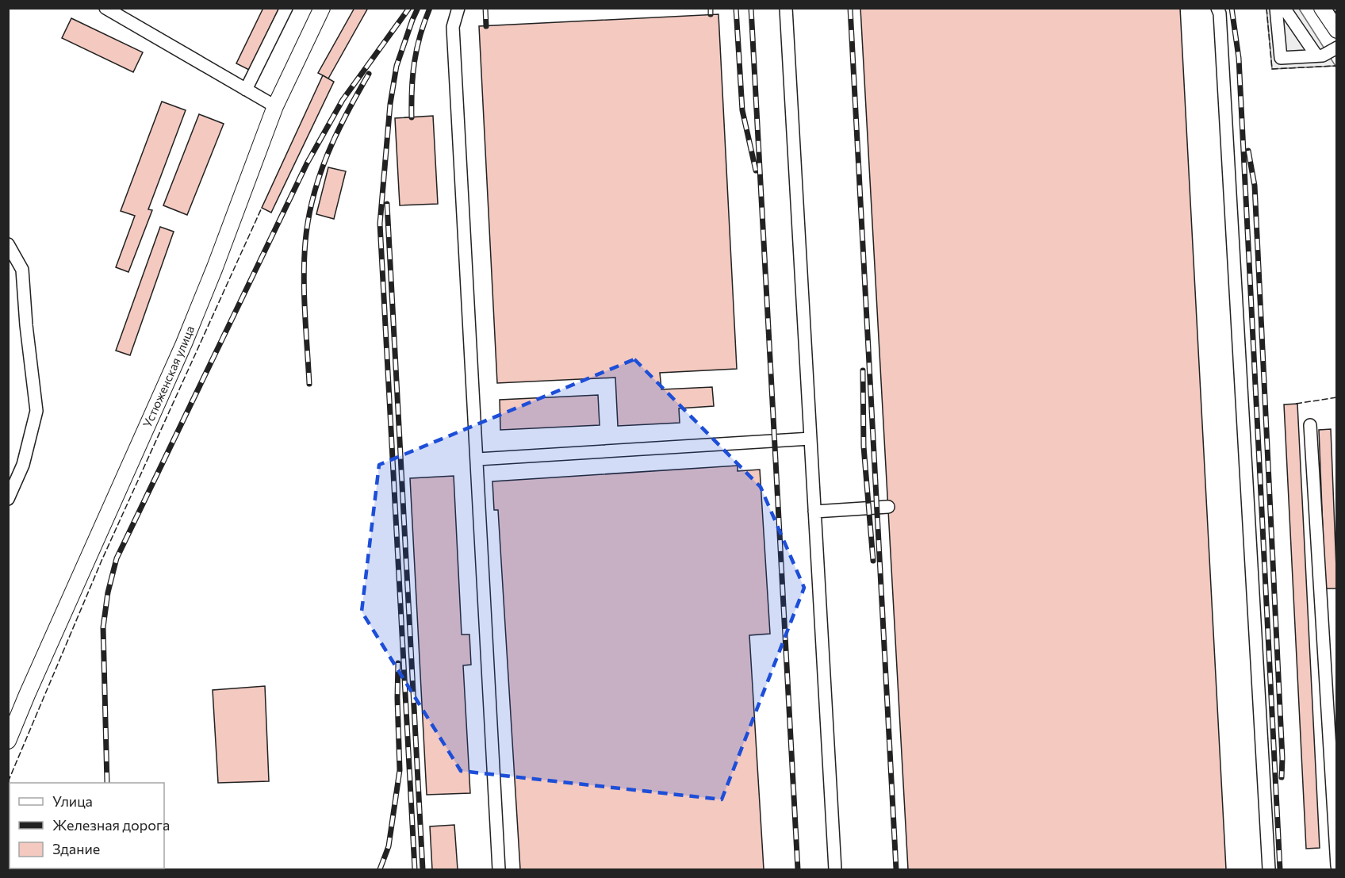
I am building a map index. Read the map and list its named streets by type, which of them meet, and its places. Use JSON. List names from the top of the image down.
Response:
{
  "streets": {
    "main road": ["Устюженская улица"]
  },
  "legend": ["Улица", "Железная дорога", "Здание"]
}
